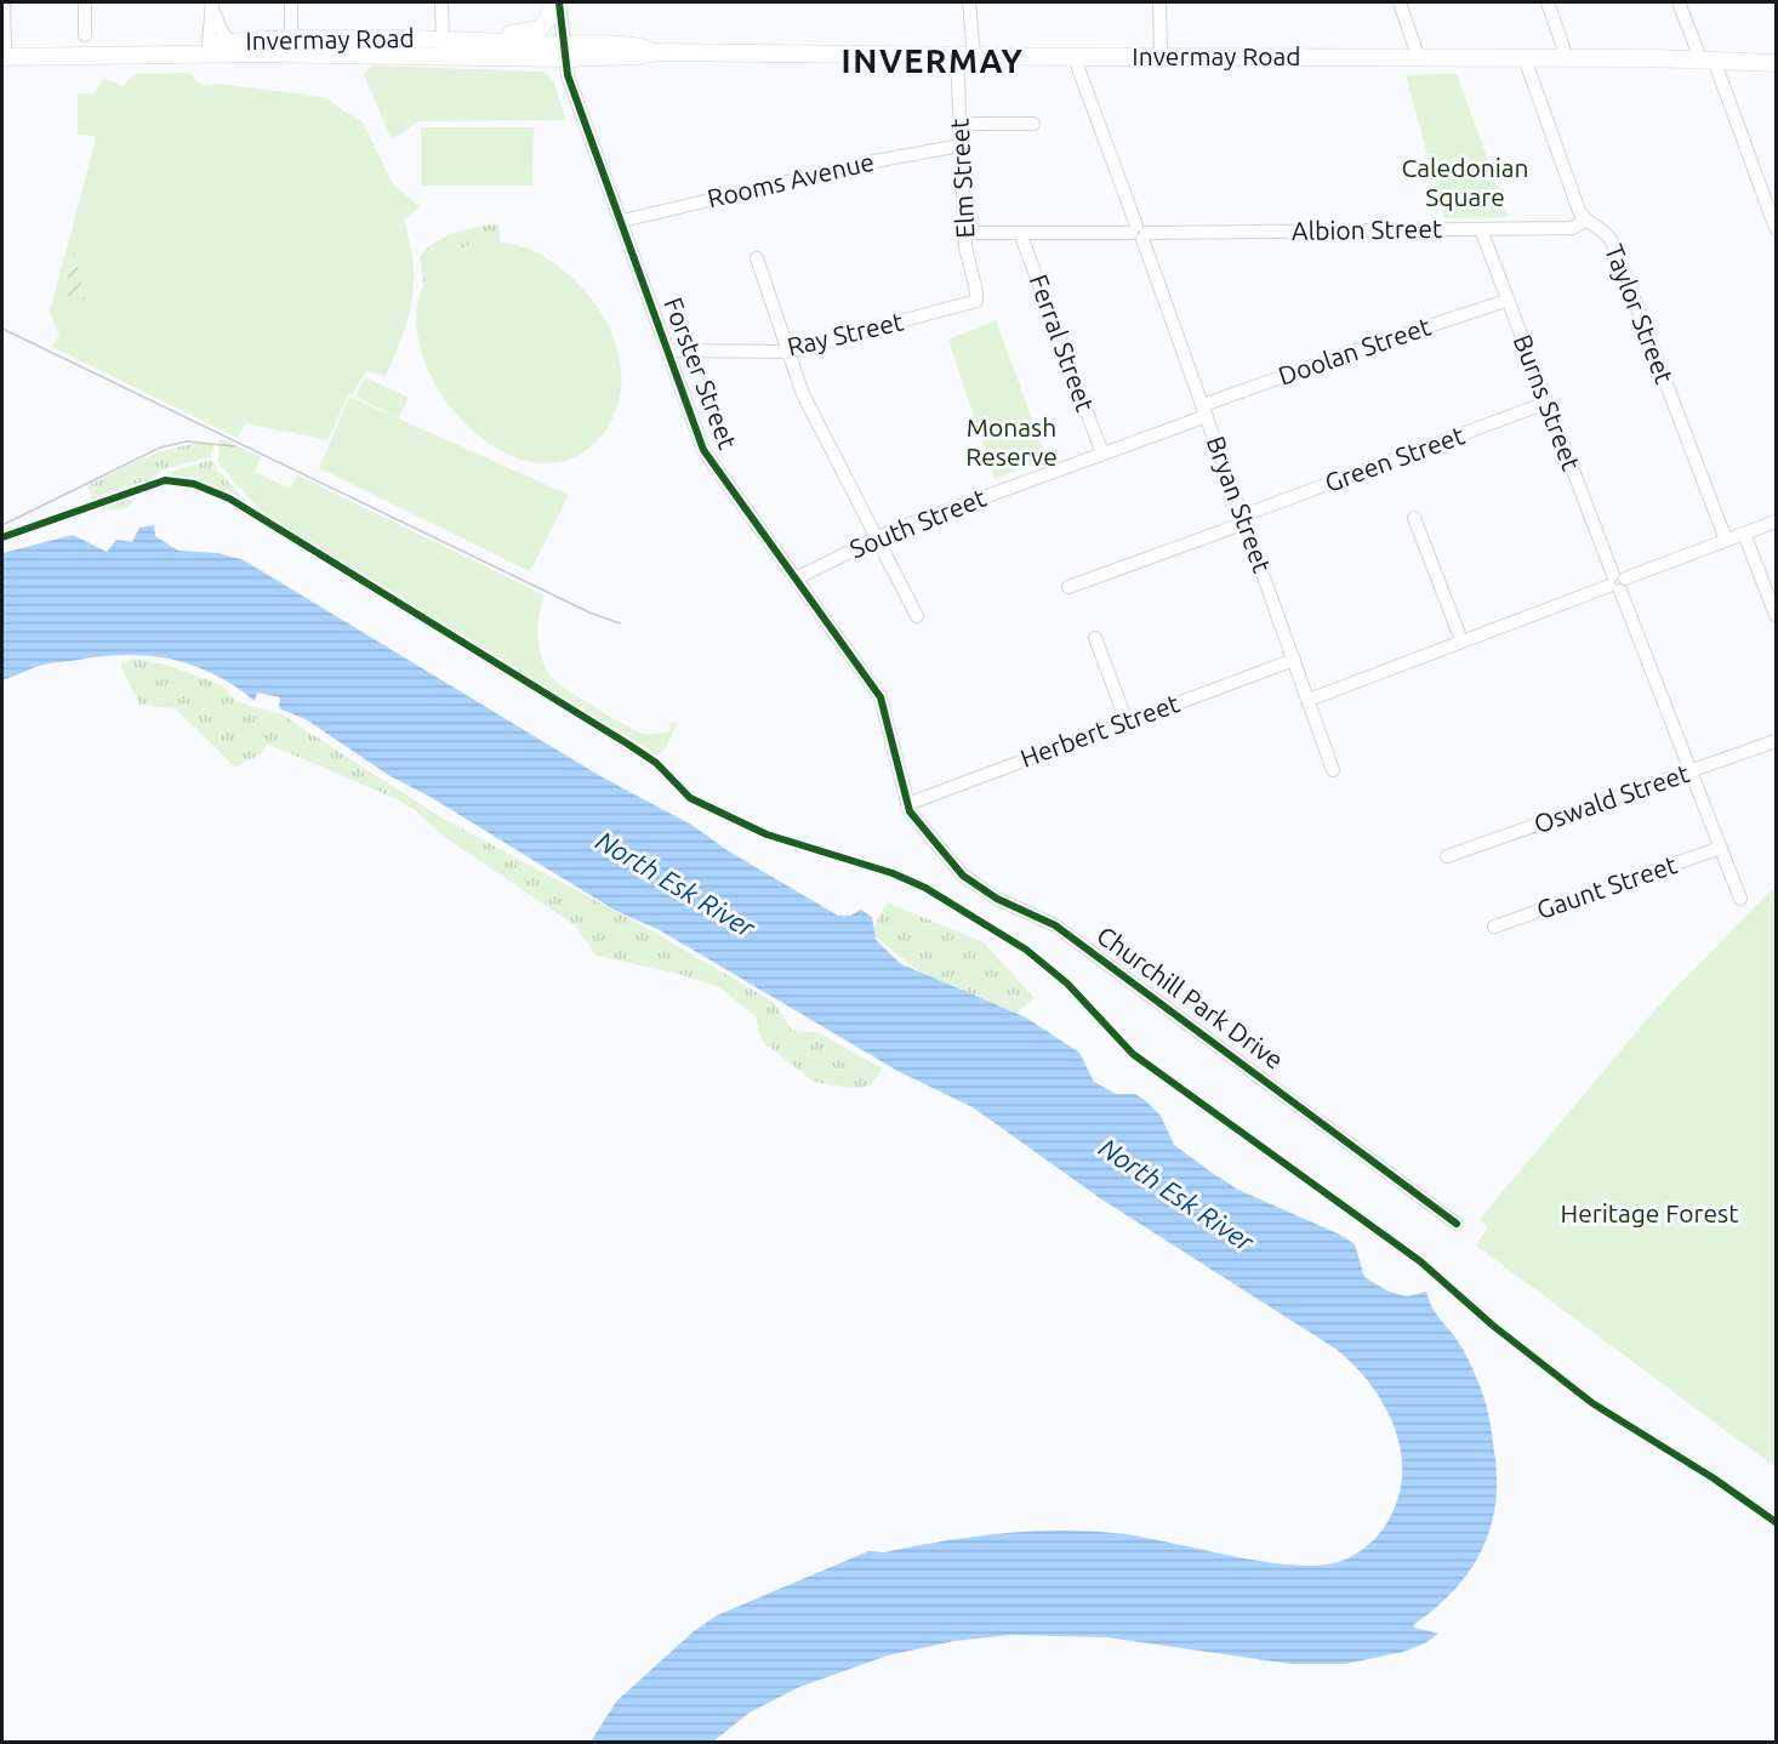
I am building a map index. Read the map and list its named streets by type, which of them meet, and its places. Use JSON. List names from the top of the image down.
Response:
{
  "streets": {
    "main road": ["Invermay Road"],
    "street": [
      "Elm Street",
      "Rooms Avenue",
      "Albion Street",
      "Taylor Street",
      "Ray Street",
      "Ferral Street",
      "Doolan Street",
      "Forster Street",
      "Burns Street",
      "Green Street",
      "Bryan Street",
      "South Street",
      "Herbert Street",
      "Oswald Street",
      "Gaunt Street",
      "Churchill Park Drive"
    ]
  },
  "crossings": [
    ["Invermay Road", "Elm Street"],
    ["Invermay Road", "Taylor Street"],
    ["Invermay Road", "Forster Street"],
    ["Invermay Road", "Bryan Street"],
    ["Elm Street", "Rooms Avenue"],
    ["Elm Street", "Albion Street"],
    ["Elm Street", "Ray Street"],
    ["Rooms Avenue", "Forster Street"],
    ["Albion Street", "Taylor Street"],
    ["Albion Street", "Ferral Street"],
    ["Albion Street", "Burns Street"],
    ["Albion Street", "Bryan Street"],
    ["Ray Street", "Forster Street"],
    ["Ferral Street", "South Street"],
    ["Doolan Street", "Burns Street"],
    ["Doolan Street", "Bryan Street"],
    ["Doolan Street", "South Street"],
    ["Forster Street", "South Street"],
    ["Forster Street", "Herbert Street"],
    ["Forster Street", "Churchill Park Drive"],
    ["Burns Street", "Green Street"],
    ["Burns Street", "Oswald Street"],
    ["Burns Street", "Gaunt Street"],
    ["Green Street", "Bryan Street"],
    ["Bryan Street", "South Street"],
    ["Bryan Street", "Herbert Street"],
    ["Herbert Street", "Churchill Park Drive"]
  ],
  "districts": ["INVERMAY"],
  "water": ["North Esk River"],
  "parks": ["Caledonian Square", "Monash Reserve", "Heritage Forest"]
}
